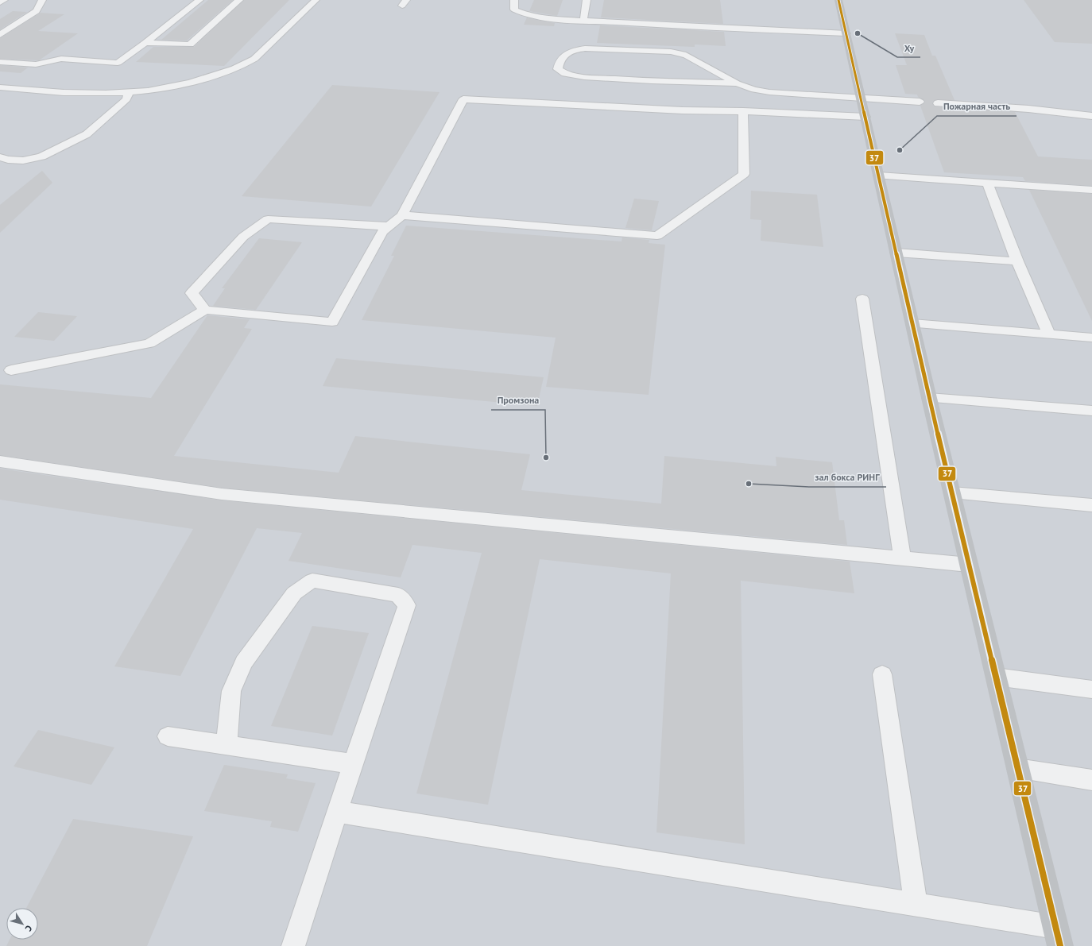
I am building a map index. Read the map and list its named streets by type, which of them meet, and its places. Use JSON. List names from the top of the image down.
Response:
{
  "places": [
    "Xy",
    "Пожарная часть",
    "Промзона",
    "зал бокса РИНГ"
  ],
  "lines": ["transit line 37"],
  "north": "bottom right"
}
